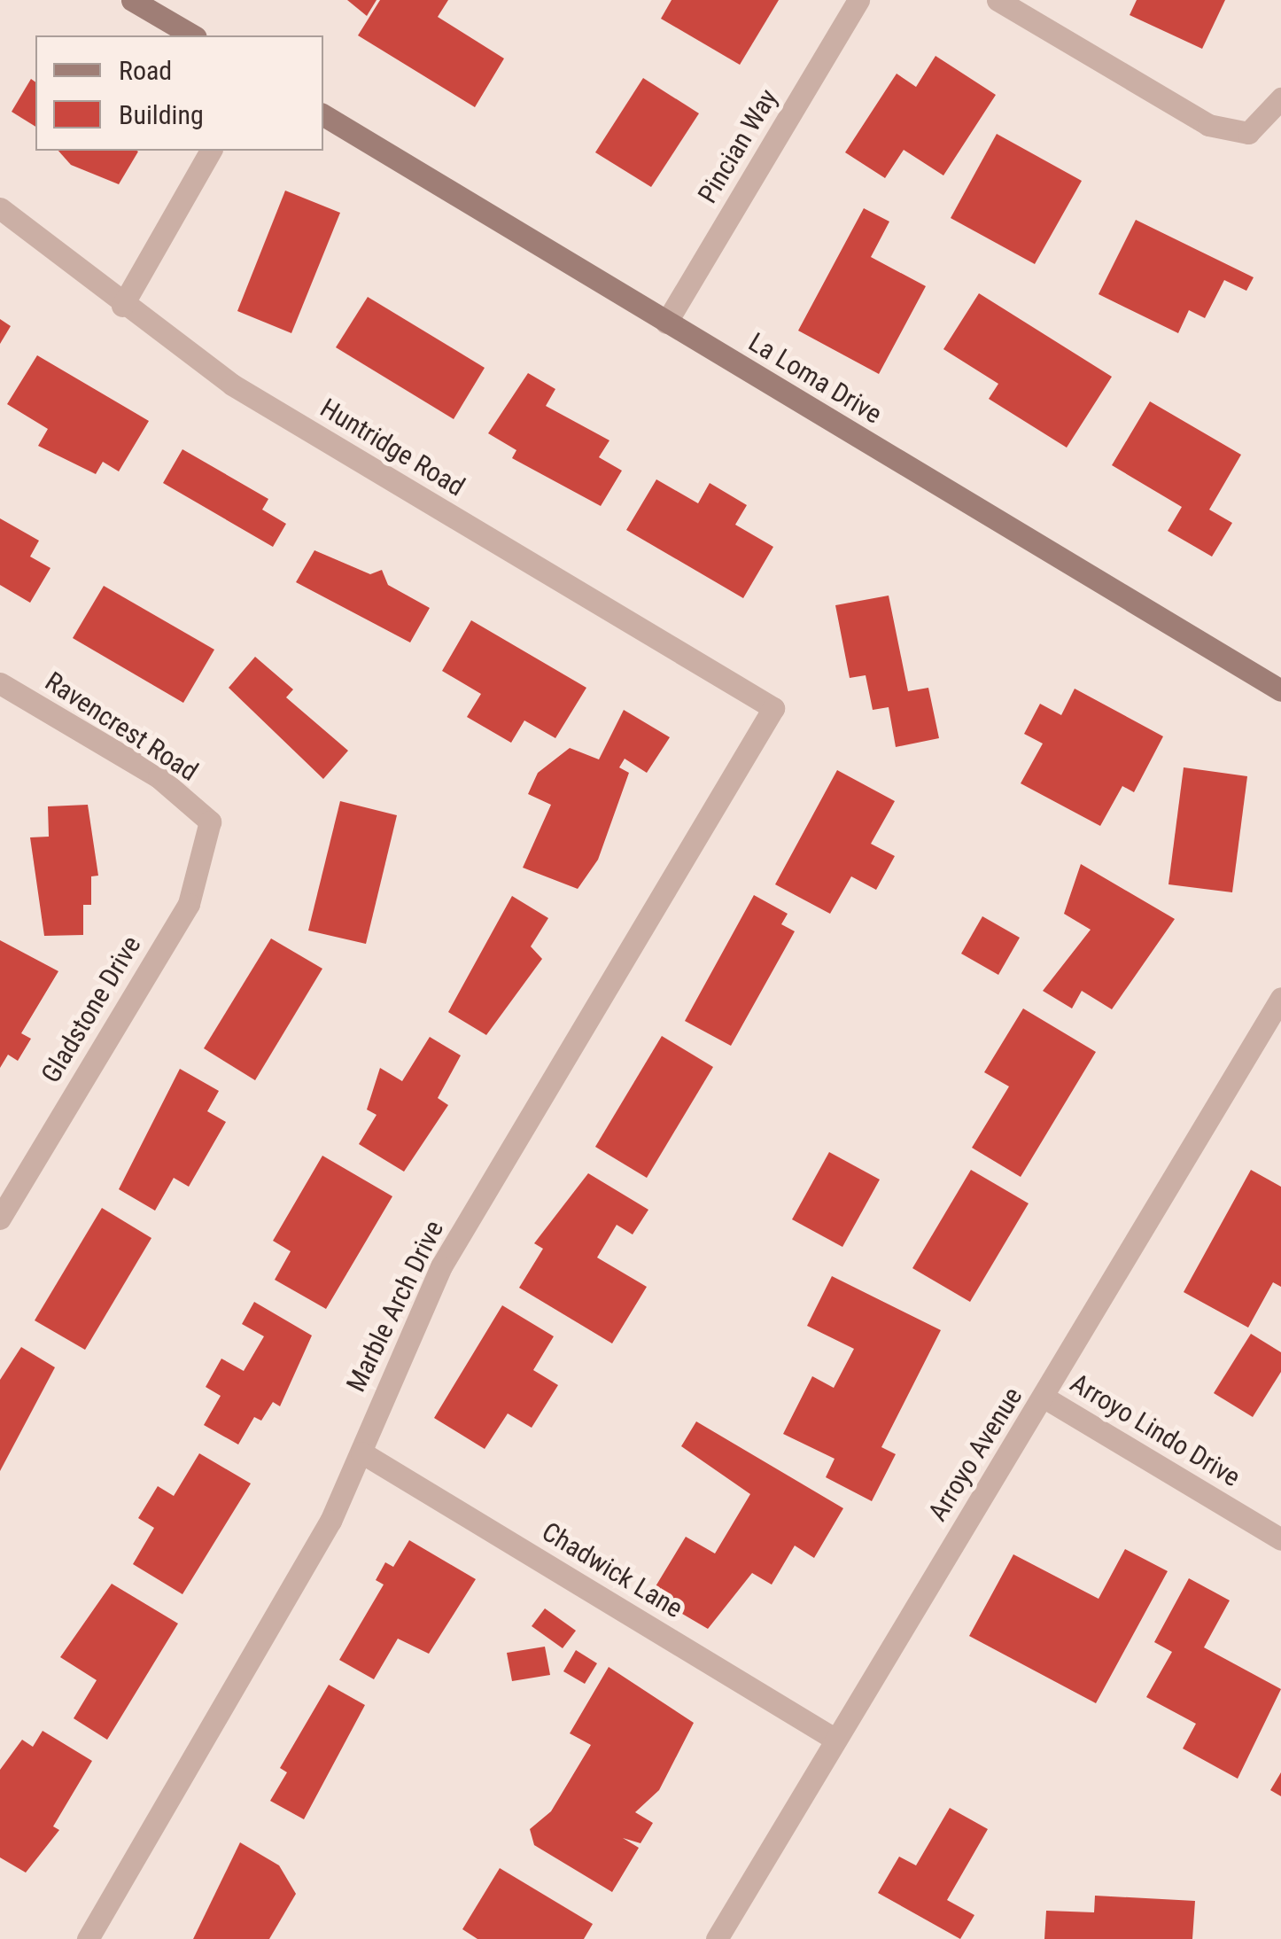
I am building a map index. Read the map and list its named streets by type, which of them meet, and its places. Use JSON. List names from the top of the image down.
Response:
{
  "streets": {
    "main road": ["La Loma Drive"],
    "street": [
      "Pincian Way",
      "Huntridge Road",
      "Ravencrest Road",
      "Gladstone Drive",
      "Marble Arch Drive",
      "Arroyo Lindo Drive",
      "Arroyo Avenue",
      "Chadwick Lane"
    ]
  },
  "crossings": [
    ["Pincian Way", "La Loma Drive"],
    ["Huntridge Road", "Marble Arch Drive"],
    ["Ravencrest Road", "Gladstone Drive"],
    ["Marble Arch Drive", "Chadwick Lane"],
    ["Arroyo Lindo Drive", "Arroyo Avenue"],
    ["Arroyo Avenue", "Chadwick Lane"]
  ],
  "legend": ["Road", "Building"]
}
